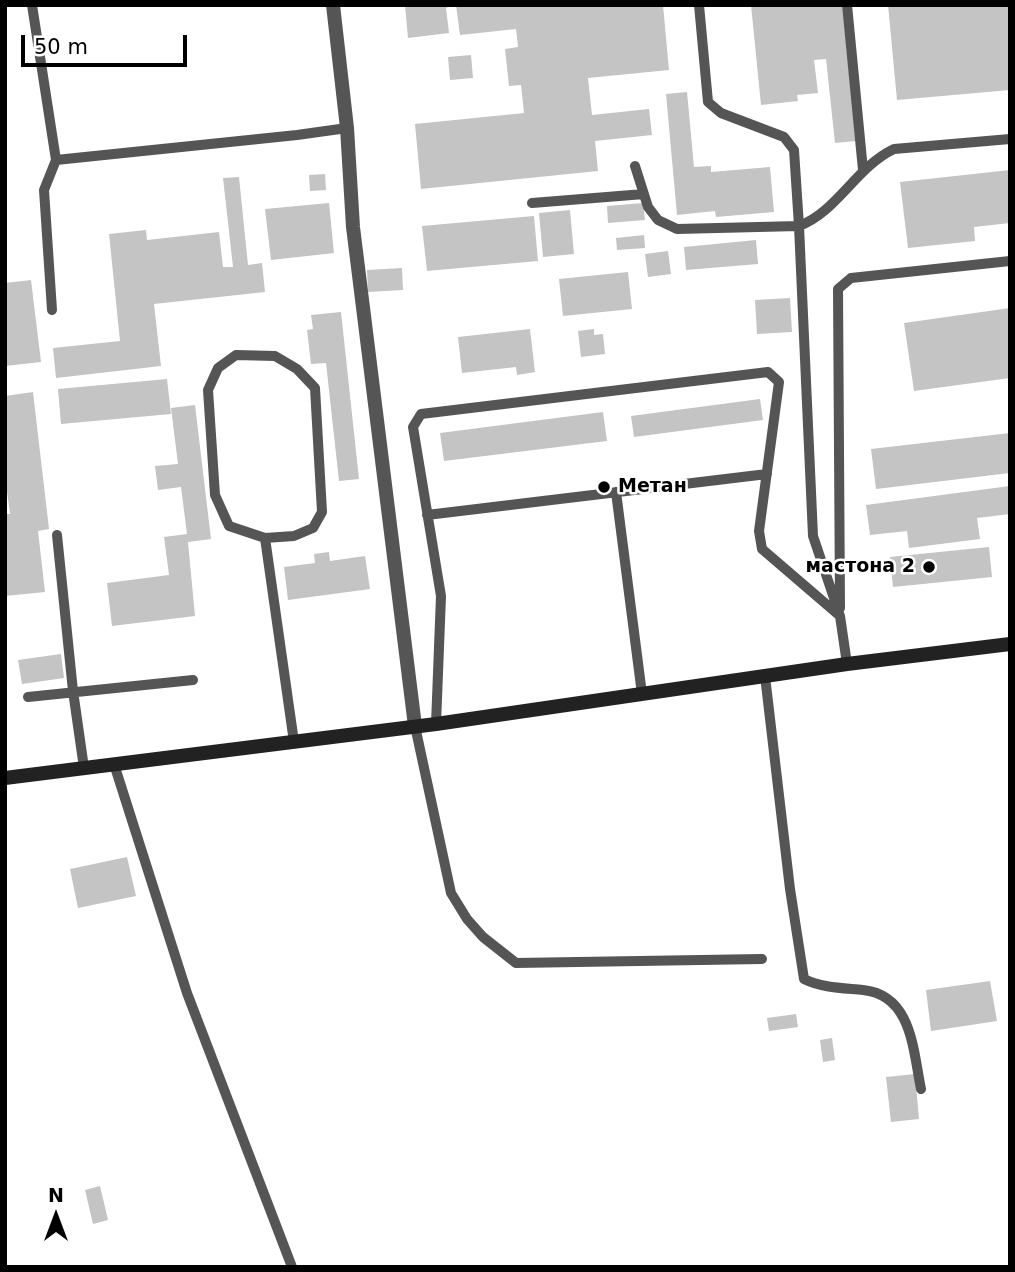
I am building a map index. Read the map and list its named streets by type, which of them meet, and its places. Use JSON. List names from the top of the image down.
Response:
{
  "places": ["Метан", "мастона 2"],
  "scale_bar": "50 m",
  "north": "top"
}
